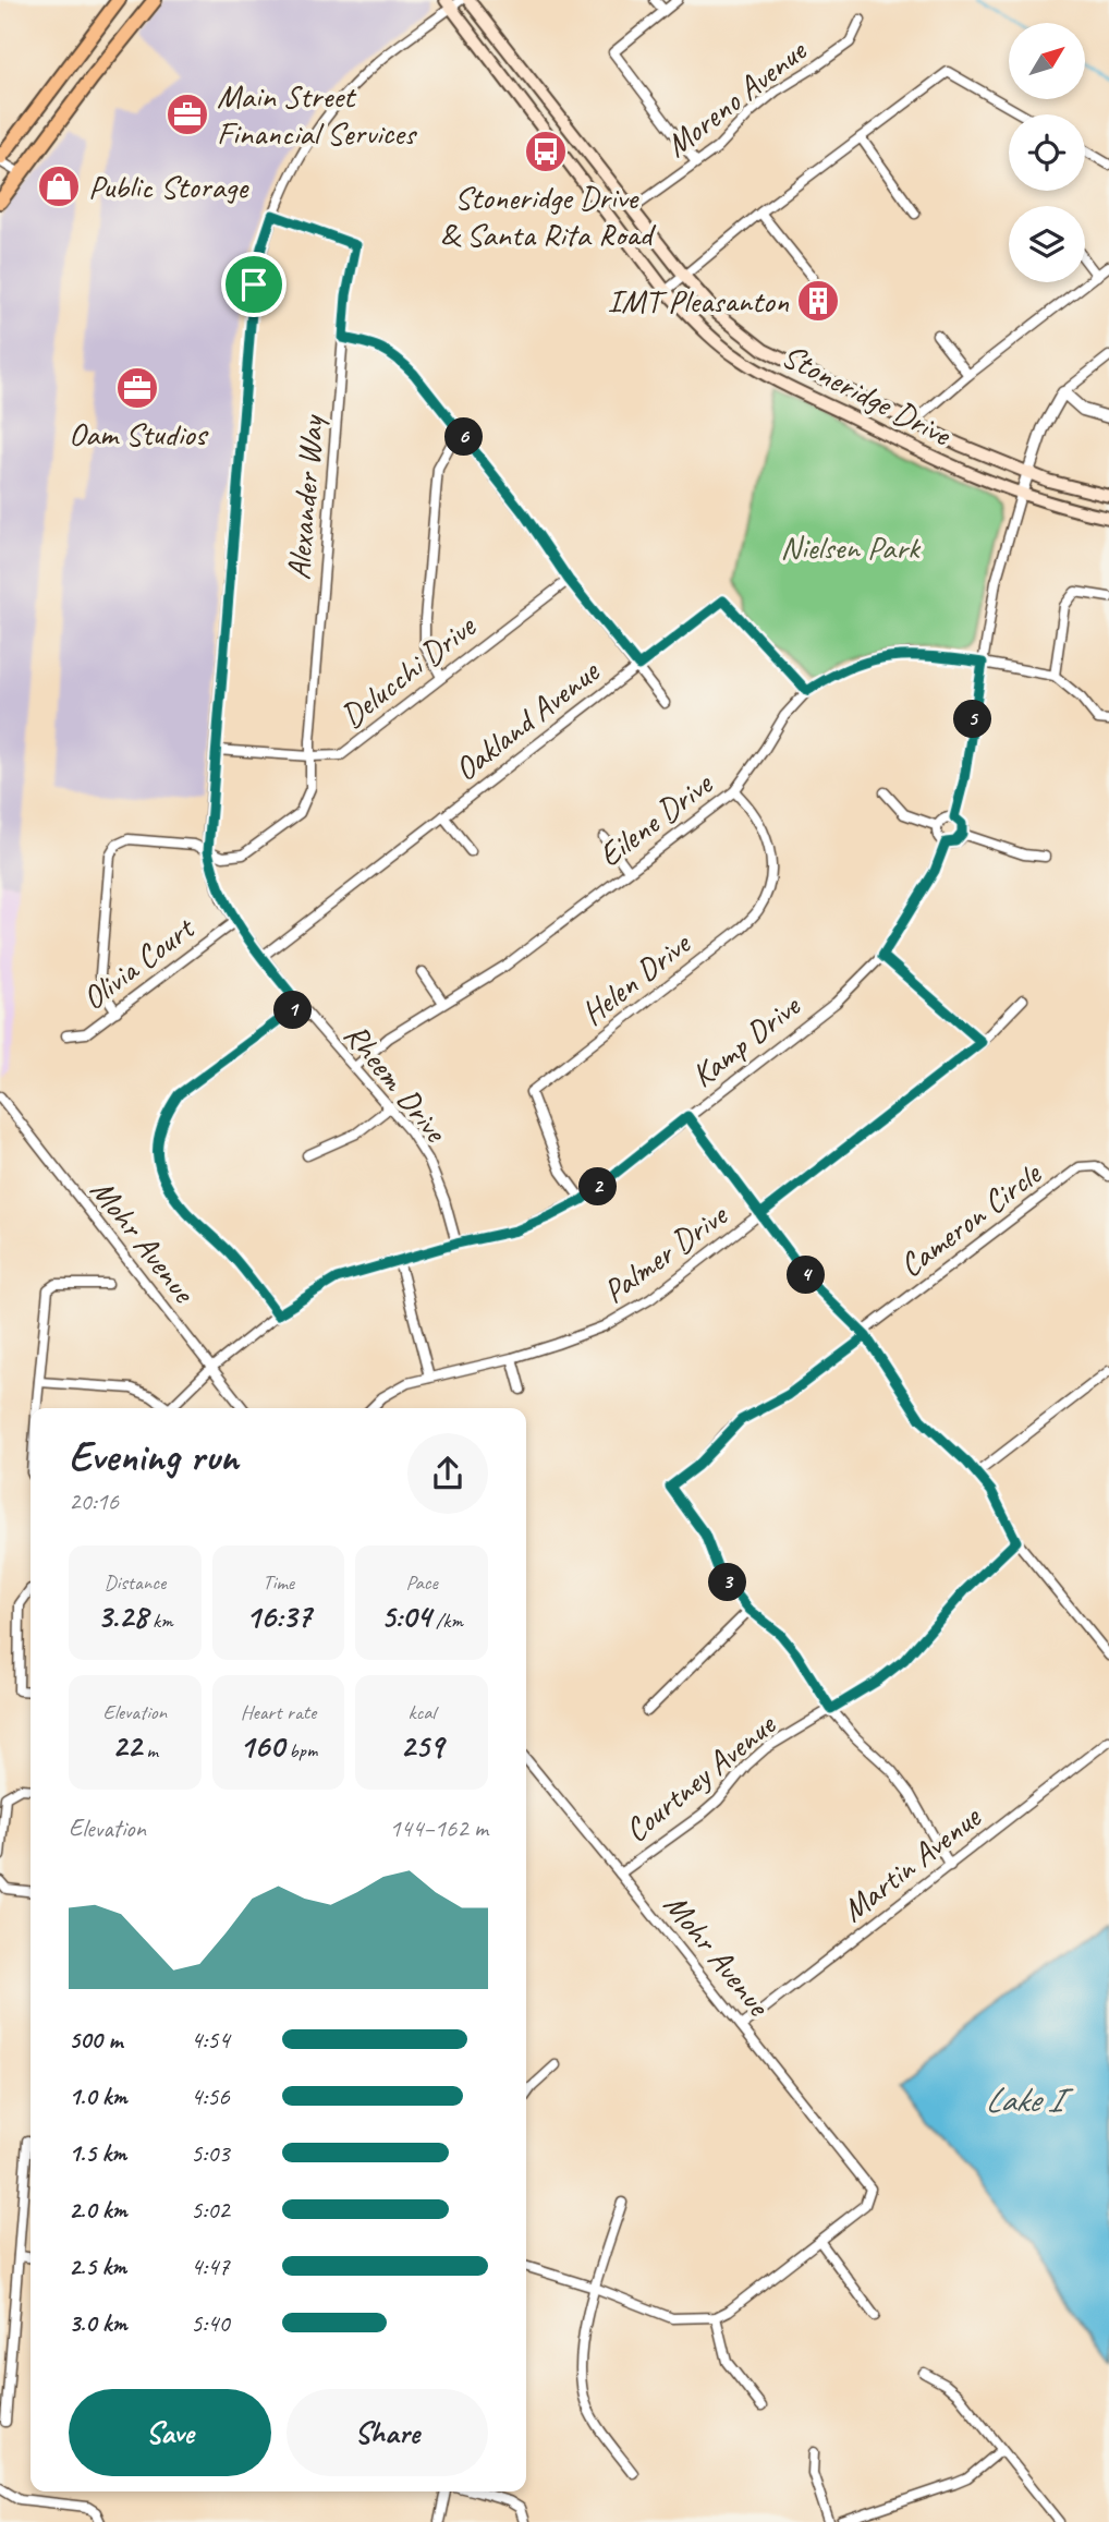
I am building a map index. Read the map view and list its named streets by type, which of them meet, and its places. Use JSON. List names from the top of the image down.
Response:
{
  "streets": {
    "main road": ["Stoneridge Drive"],
    "street": [
      "Moreno Avenue",
      "Alexander Way",
      "Delucchi Drive",
      "Oakland Avenue",
      "Eilene Drive",
      "Olivia Court",
      "Helen Drive",
      "Kamp Drive",
      "Rheem Drive",
      "Cameron Circle",
      "Mohr Avenue",
      "Palmer Drive",
      "Courtney Avenue",
      "Martin Avenue"
    ]
  },
  "crossings": [
    ["Moreno Avenue", "Stoneridge Drive"],
    ["Stoneridge Drive", "Rheem Drive"],
    ["Alexander Way", "Delucchi Drive"],
    ["Alexander Way", "Olivia Court"],
    ["Alexander Way", "Rheem Drive"],
    ["Delucchi Drive", "Rheem Drive"],
    ["Oakland Avenue", "Eilene Drive"],
    ["Oakland Avenue", "Rheem Drive"],
    ["Eilene Drive", "Helen Drive"],
    ["Eilene Drive", "Rheem Drive"],
    ["Olivia Court", "Rheem Drive"],
    ["Helen Drive", "Kamp Drive"],
    ["Kamp Drive", "Rheem Drive"],
    ["Kamp Drive", "Mohr Avenue"],
    ["Mohr Avenue", "Courtney Avenue"],
    ["Mohr Avenue", "Martin Avenue"]
  ],
  "water": ["Lake I"],
  "parks": ["Nielsen Park"],
  "places": {
    "office": ["Main Street Financial Services", "Oam Studios"],
    "bus stop": ["Stoneridge Drive & Santa Rita Road"],
    "shop": ["Public Storage"],
    "building": ["IMT Pleasanton"]
  },
  "north": "top right",
  "page": {
    "pins": [
      "6",
      "5",
      "1",
      "2",
      "4",
      "3"
    ],
    "heading": ["Evening run", "20:16"],
    "stats": [
      ["Distance", "3.28 km"],
      ["Time", "16:37"],
      ["Pace", "5:04 /km"],
      ["Elevation", "22 m"],
      ["Heart rate", "160 bpm"],
      ["kcal", "259"]
    ],
    "chart": ["Elevation", "144–162 m"],
    "list": [
      {
        "name": "500 m",
        "note": "4:54"
      },
      {
        "name": "1.0 km",
        "note": "4:56"
      },
      {
        "name": "1.5 km",
        "note": "5:03"
      },
      {
        "name": "2.0 km",
        "note": "5:02"
      },
      {
        "name": "2.5 km",
        "note": "4:47"
      },
      {
        "name": "3.0 km",
        "note": "5:40"
      }
    ],
    "buttons": ["Save", "Share"]
  }
}
